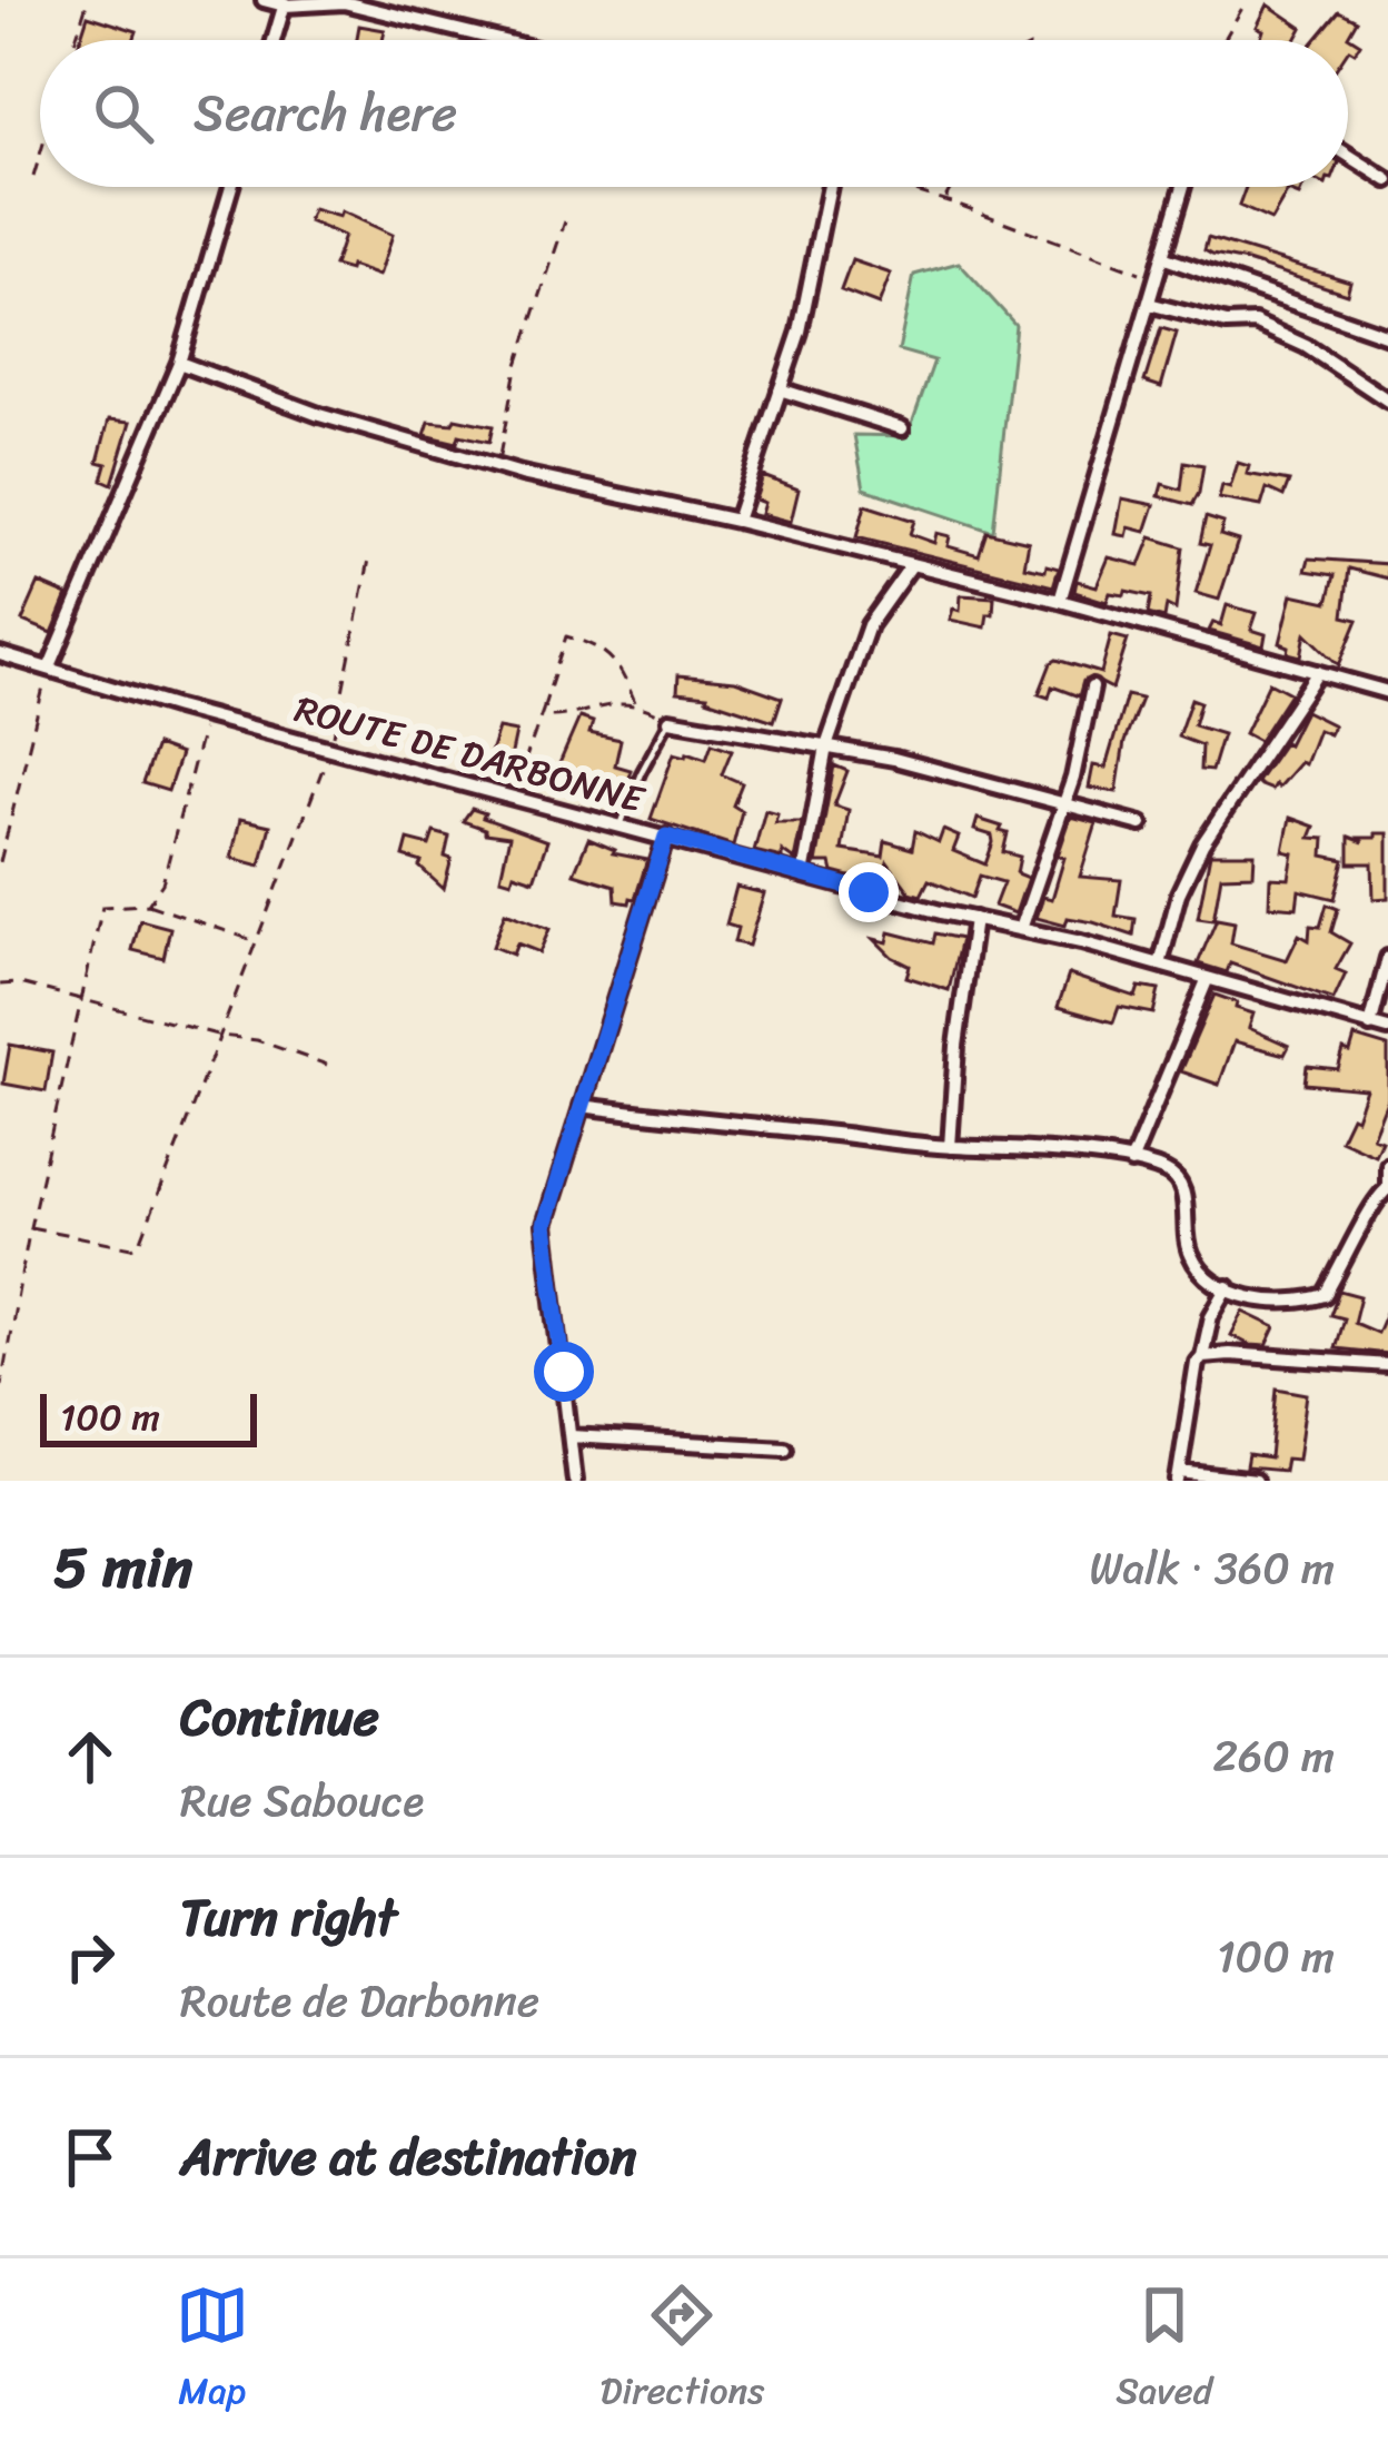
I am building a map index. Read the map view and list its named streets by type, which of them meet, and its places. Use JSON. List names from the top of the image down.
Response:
{
  "streets": {
    "street": ["ROUTE DE DARBONNE"]
  },
  "scale_bar": "100 m",
  "page": {
    "search": "Search here",
    "scale": "100 m",
    "heading": ["5 min", "Walk · 360 m"],
    "list": [
      ["Continue", "Rue Sabouce", "260 m"],
      ["Turn right", "Route de Darbonne", "100 m"],
      "Arrive at destination"
    ],
    "nav": ["Map", "Directions", "Saved"]
  }
}
